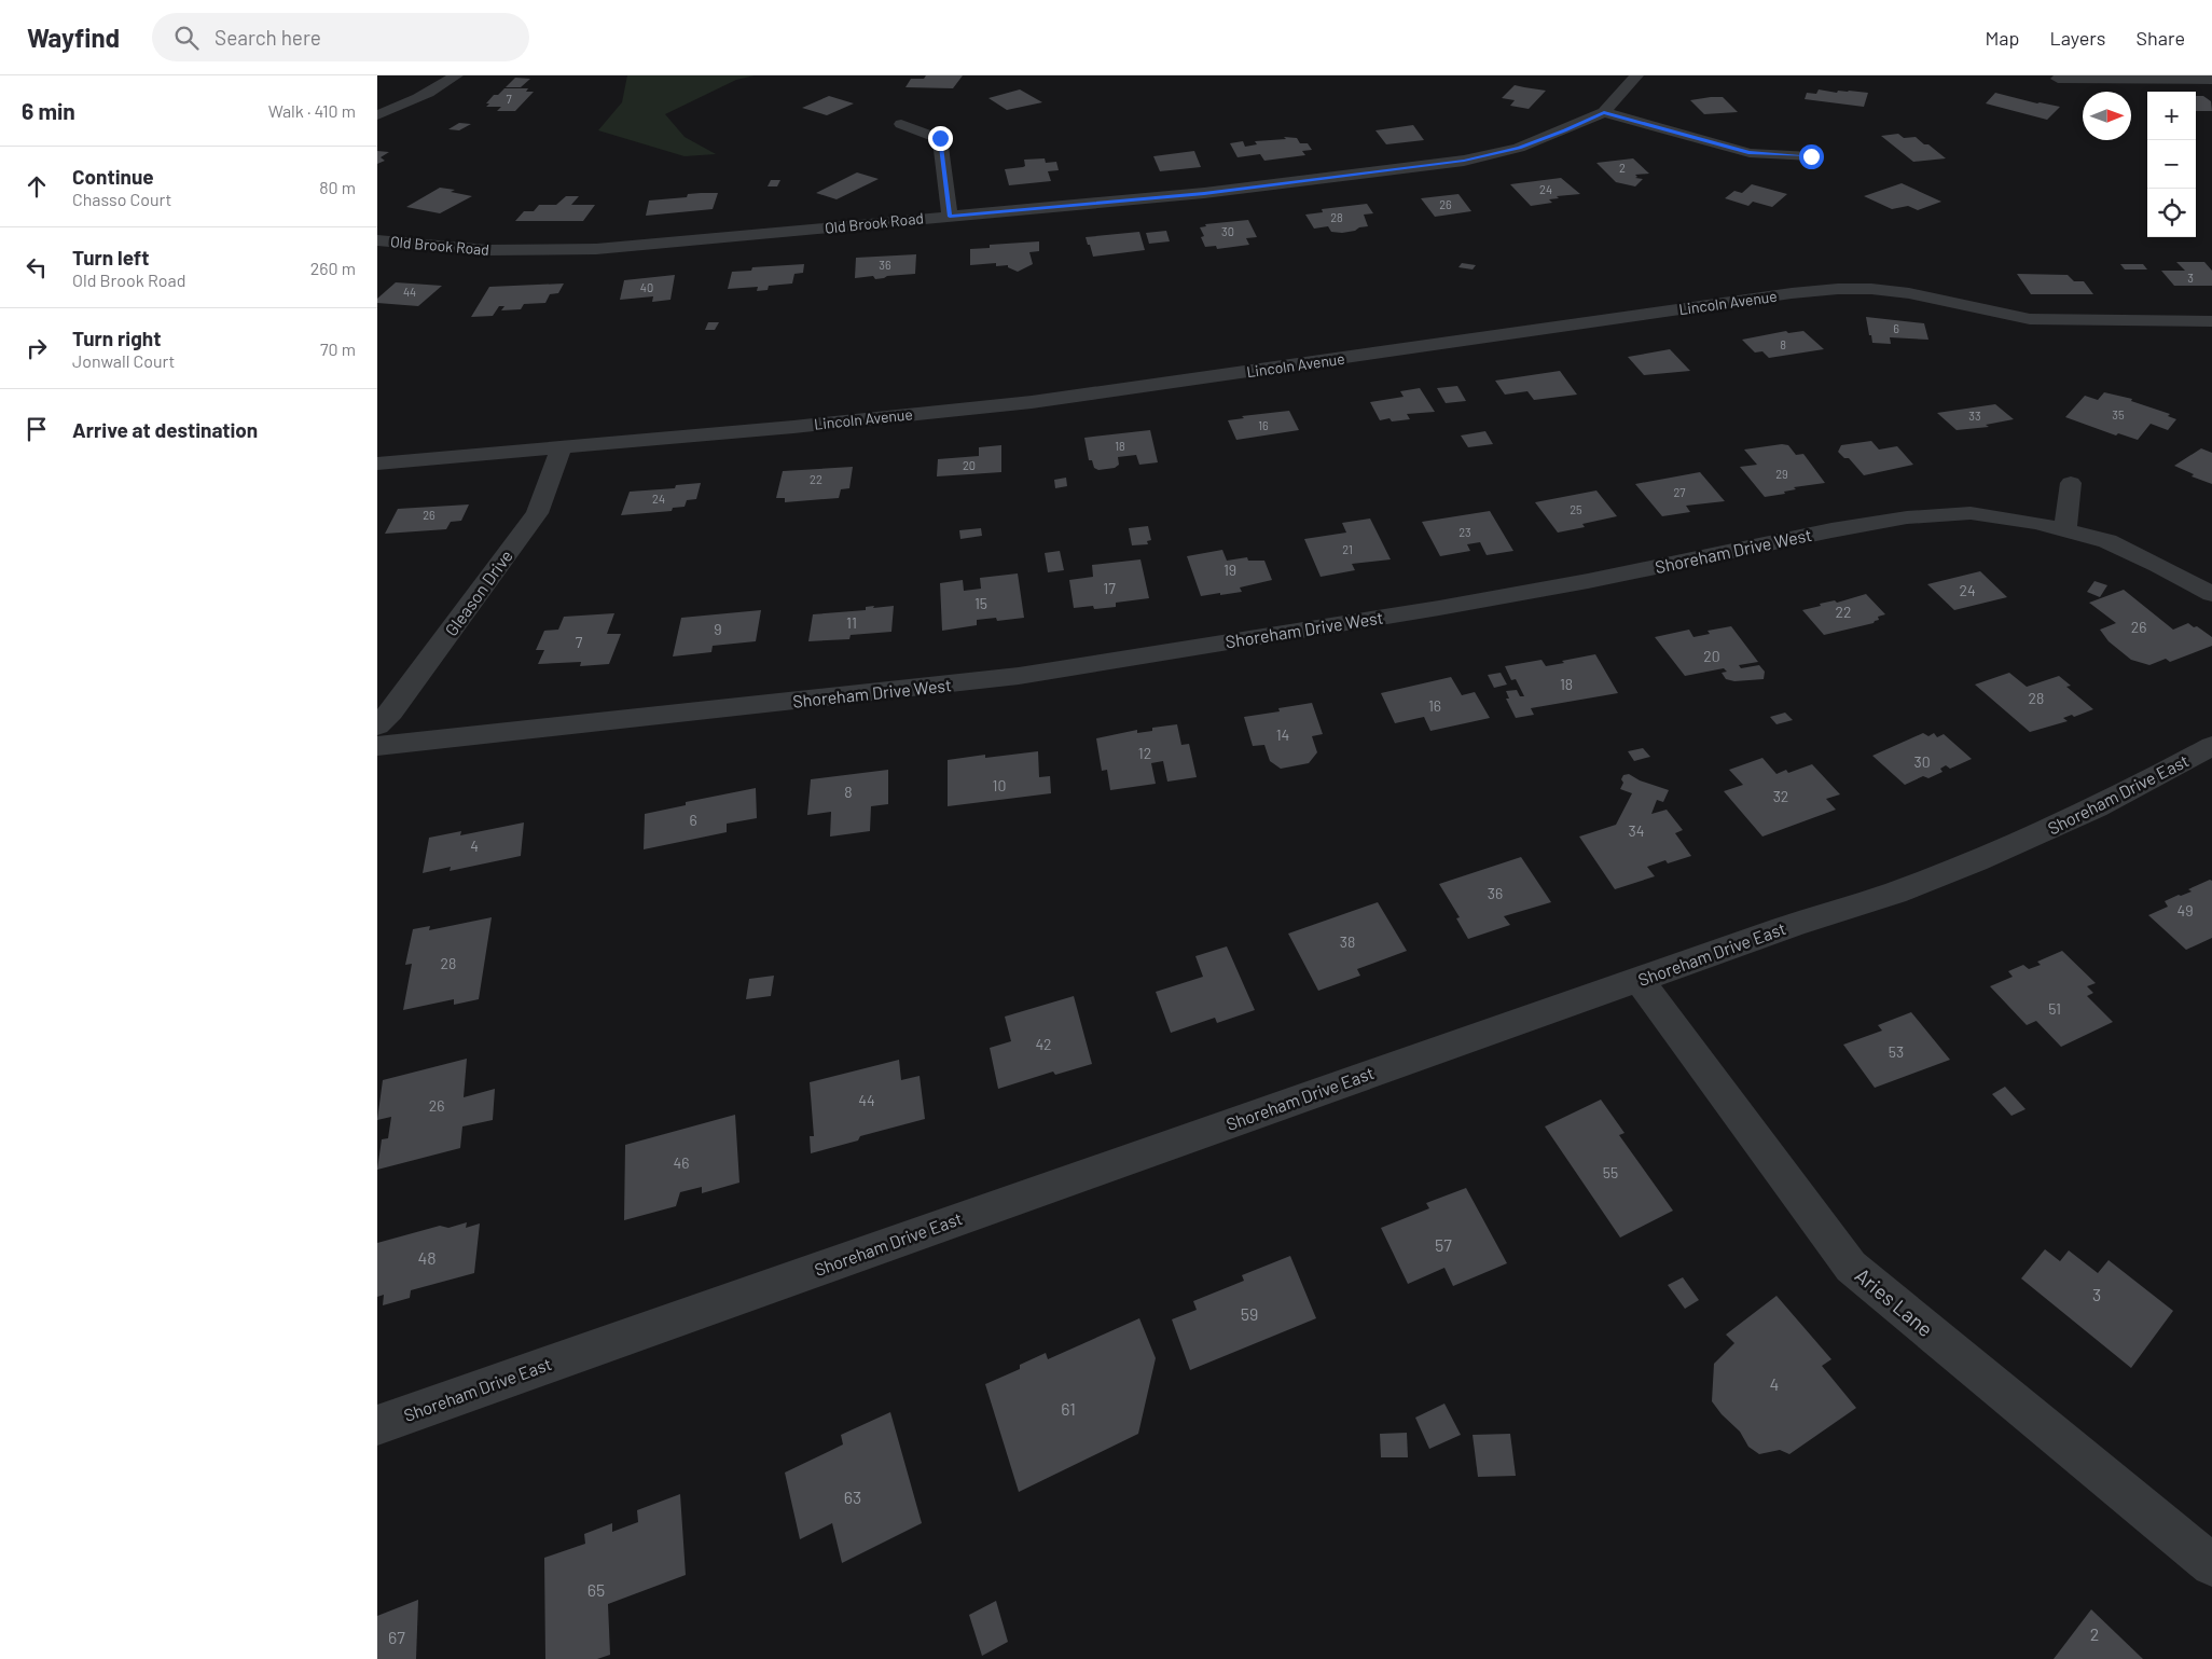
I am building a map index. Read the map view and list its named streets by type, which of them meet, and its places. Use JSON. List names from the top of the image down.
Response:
{
  "streets": {
    "street": [
      "Old Brook Road",
      "Lincoln Avenue",
      "Shoreham Drive West",
      "Gleason Drive",
      "Shoreham Drive East",
      "Aries Lane"
    ]
  },
  "crossings": [
    ["Lincoln Avenue", "Gleason Drive"],
    ["Shoreham Drive East", "Aries Lane"]
  ],
  "house_numbers": [
    "7",
    "2",
    "24",
    "26",
    "28",
    "30",
    "36",
    "3",
    "40",
    "44",
    "6",
    "8",
    "35",
    "33",
    "16",
    "18",
    "20",
    "29",
    "22",
    "27",
    "24",
    "25",
    "26",
    "23",
    "21",
    "19",
    "17",
    "24",
    "15",
    "22",
    "11",
    "26",
    "9",
    "7",
    "20",
    "18",
    "28",
    "16",
    "14",
    "12",
    "30",
    "10",
    "8",
    "32",
    "6",
    "34",
    "4",
    "36",
    "49",
    "38",
    "28",
    "51",
    "42",
    "53",
    "44",
    "26",
    "46",
    "55",
    "57",
    "48",
    "3",
    "59",
    "4",
    "61",
    "63",
    "65",
    "2",
    "67"
  ],
  "north": "right",
  "page": {
    "header": "Wayfind",
    "search": "Search here",
    "nav": ["Map", "Layers", "Share"],
    "heading": ["6 min", "Walk · 410 m"],
    "map_buttons": ["+", "−"],
    "list": [
      ["Continue", "Chasso Court", "80 m"],
      ["Turn left", "Old Brook Road", "260 m"],
      ["Turn right", "Jonwall Court", "70 m"],
      "Arrive at destination"
    ]
  }
}
